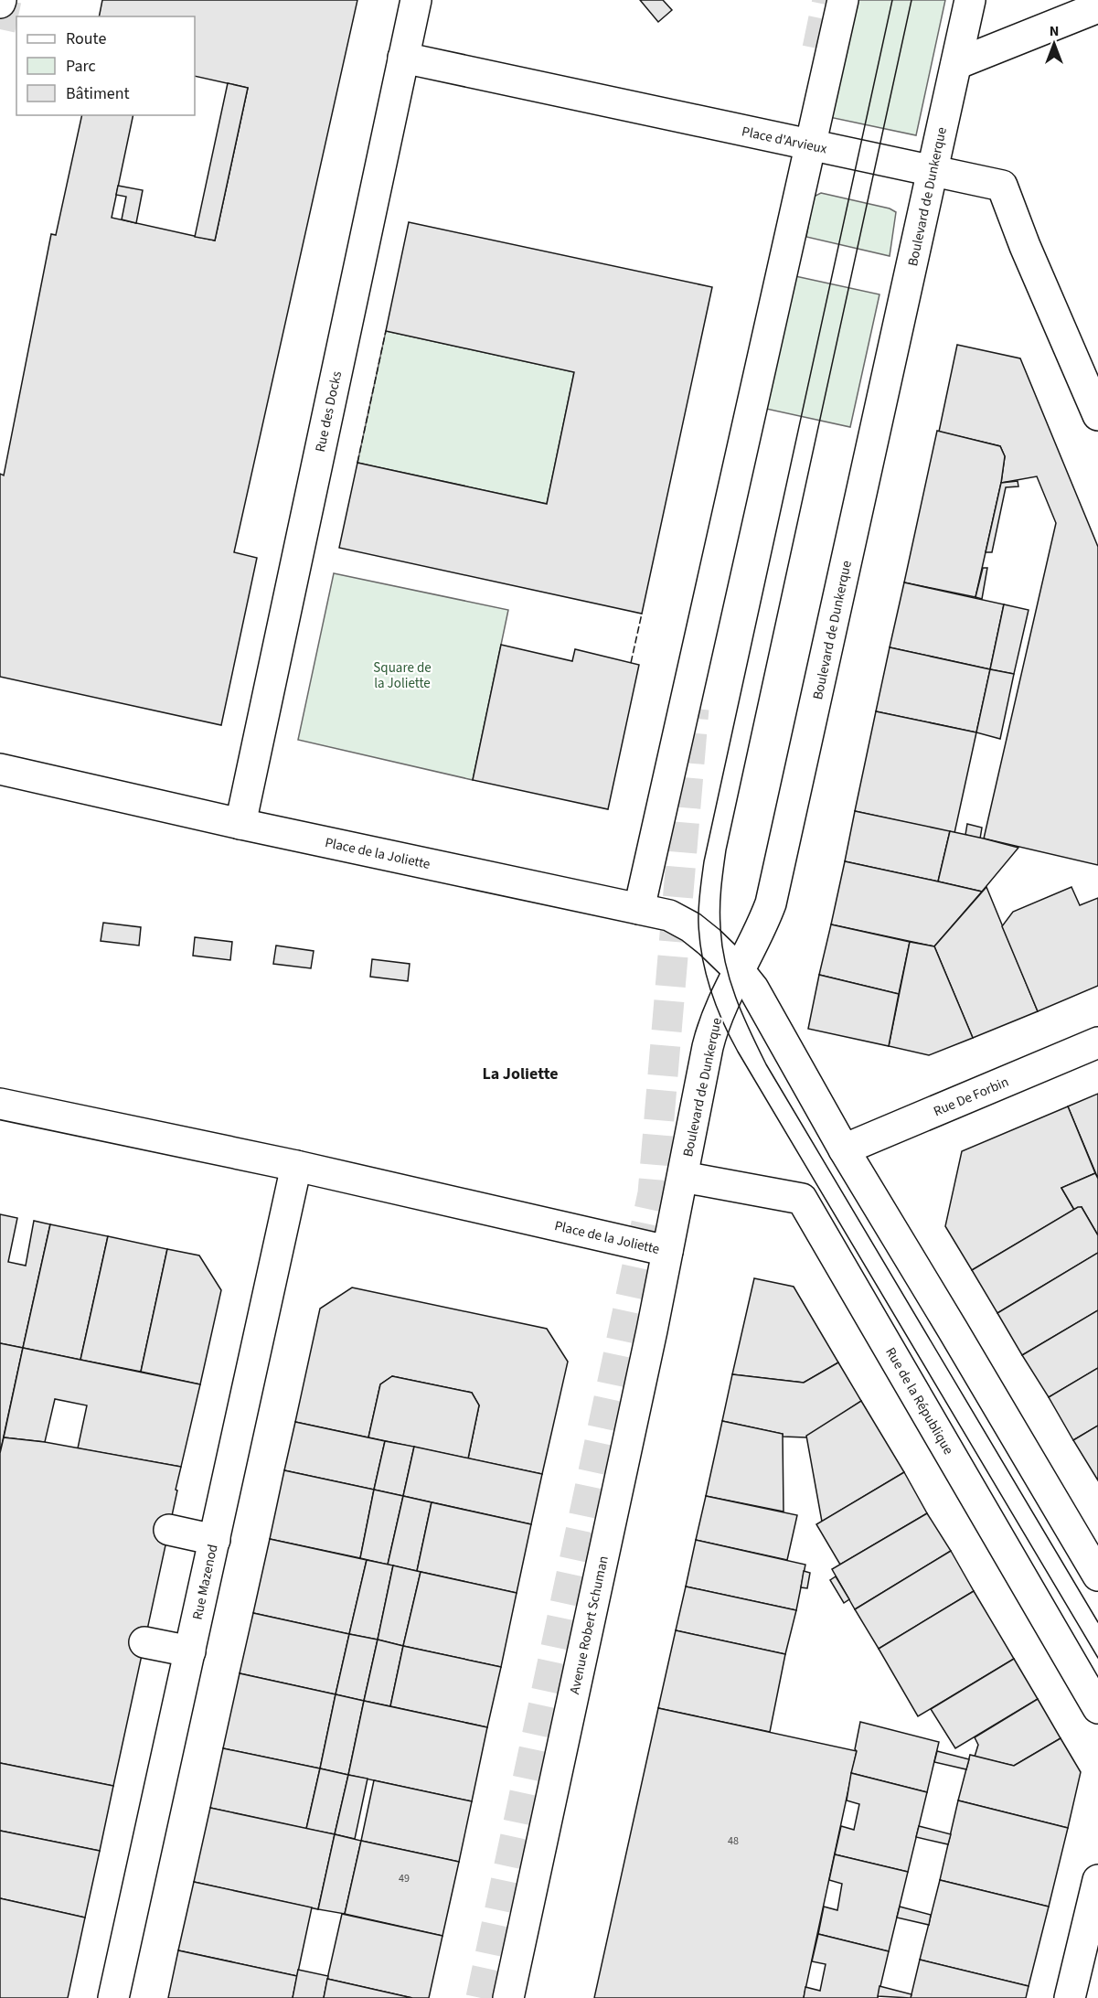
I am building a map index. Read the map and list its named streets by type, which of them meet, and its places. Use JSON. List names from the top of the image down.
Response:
{
  "streets": {
    "street": [
      "Place d'Arvieux",
      "Boulevard de Dunkerque",
      "Rue des Docks",
      "Place de la Joliette",
      "Rue De Forbin",
      "Rue de la République",
      "Rue Mazenod",
      "Avenue Robert Schuman"
    ]
  },
  "crossings": [
    ["Place d'Arvieux", "Boulevard de Dunkerque"],
    ["Place d'Arvieux", "Rue des Docks"],
    ["Boulevard de Dunkerque", "Place de la Joliette"],
    ["Boulevard de Dunkerque", "Rue de la République"],
    ["Boulevard de Dunkerque", "Avenue Robert Schuman"],
    ["Rue des Docks", "Place de la Joliette"],
    ["Place de la Joliette", "Rue Mazenod"],
    ["Place de la Joliette", "Avenue Robert Schuman"]
  ],
  "districts": ["La Joliette"],
  "parks": ["Square de la Joliette"],
  "house_numbers": ["48", "49"],
  "legend": ["Route", "Parc", "Bâtiment"],
  "north": "top"
}
